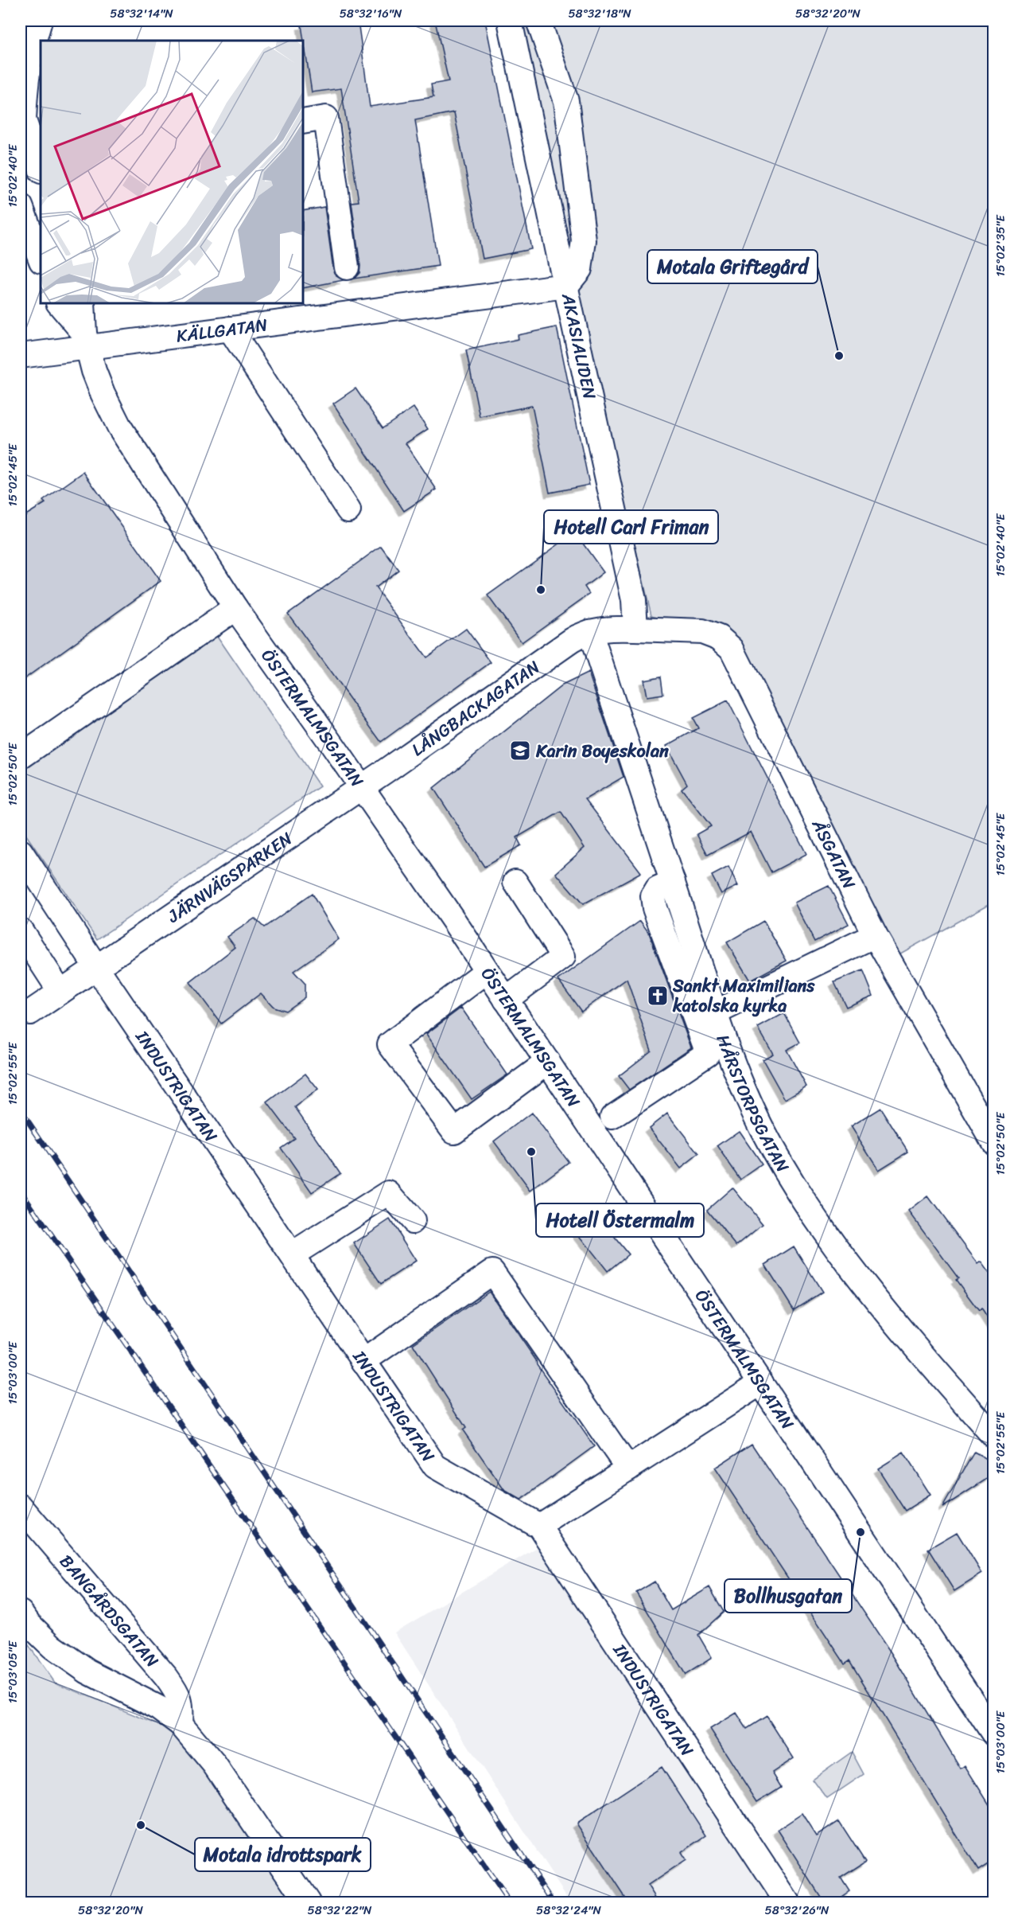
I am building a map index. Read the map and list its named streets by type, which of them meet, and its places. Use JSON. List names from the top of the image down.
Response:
{
  "streets": {
    "street": [
      "KÄLLGATAN",
      "AKASIALIDEN",
      "LÅNGBACKAGATAN",
      "ÖSTERMALMSGATAN",
      "ÅSGATAN",
      "JÄRNVÄGSPARKEN",
      "INDUSTRIGATAN",
      "HÅRSTORPSGATAN",
      "BANGÅRDSGATAN"
    ]
  },
  "crossings": [
    ["KÄLLGATAN", "AKASIALIDEN"],
    ["KÄLLGATAN", "ÖSTERMALMSGATAN"],
    ["AKASIALIDEN", "ÅSGATAN"],
    ["LÅNGBACKAGATAN", "ÖSTERMALMSGATAN"],
    ["LÅNGBACKAGATAN", "JÄRNVÄGSPARKEN"],
    ["LÅNGBACKAGATAN", "HÅRSTORPSGATAN"],
    ["ÖSTERMALMSGATAN", "JÄRNVÄGSPARKEN"],
    ["JÄRNVÄGSPARKEN", "INDUSTRIGATAN"]
  ],
  "places": {
    "other": [
      "Motala Griftegård",
      "Hotell Carl Friman",
      "Hotell Östermalm",
      "Bollhusgatan",
      "Motala idrottspark"
    ],
    "school or university": ["Karin Boyeskolan"],
    "church": ["Sankt Maximilians katolska kyrka"]
  },
  "coordinates": [
    "58°32'14\"N",
    "58°32'16\"N",
    "58°32'18\"N",
    "58°32'20\"N",
    "15°02'40\"E",
    "15°02'35\"E",
    "15°02'45\"E",
    "15°02'50\"E",
    "15°02'55\"E",
    "15°03'00\"E",
    "15°03'05\"E",
    "58°32'22\"N",
    "58°32'24\"N",
    "58°32'26\"N"
  ]
}
